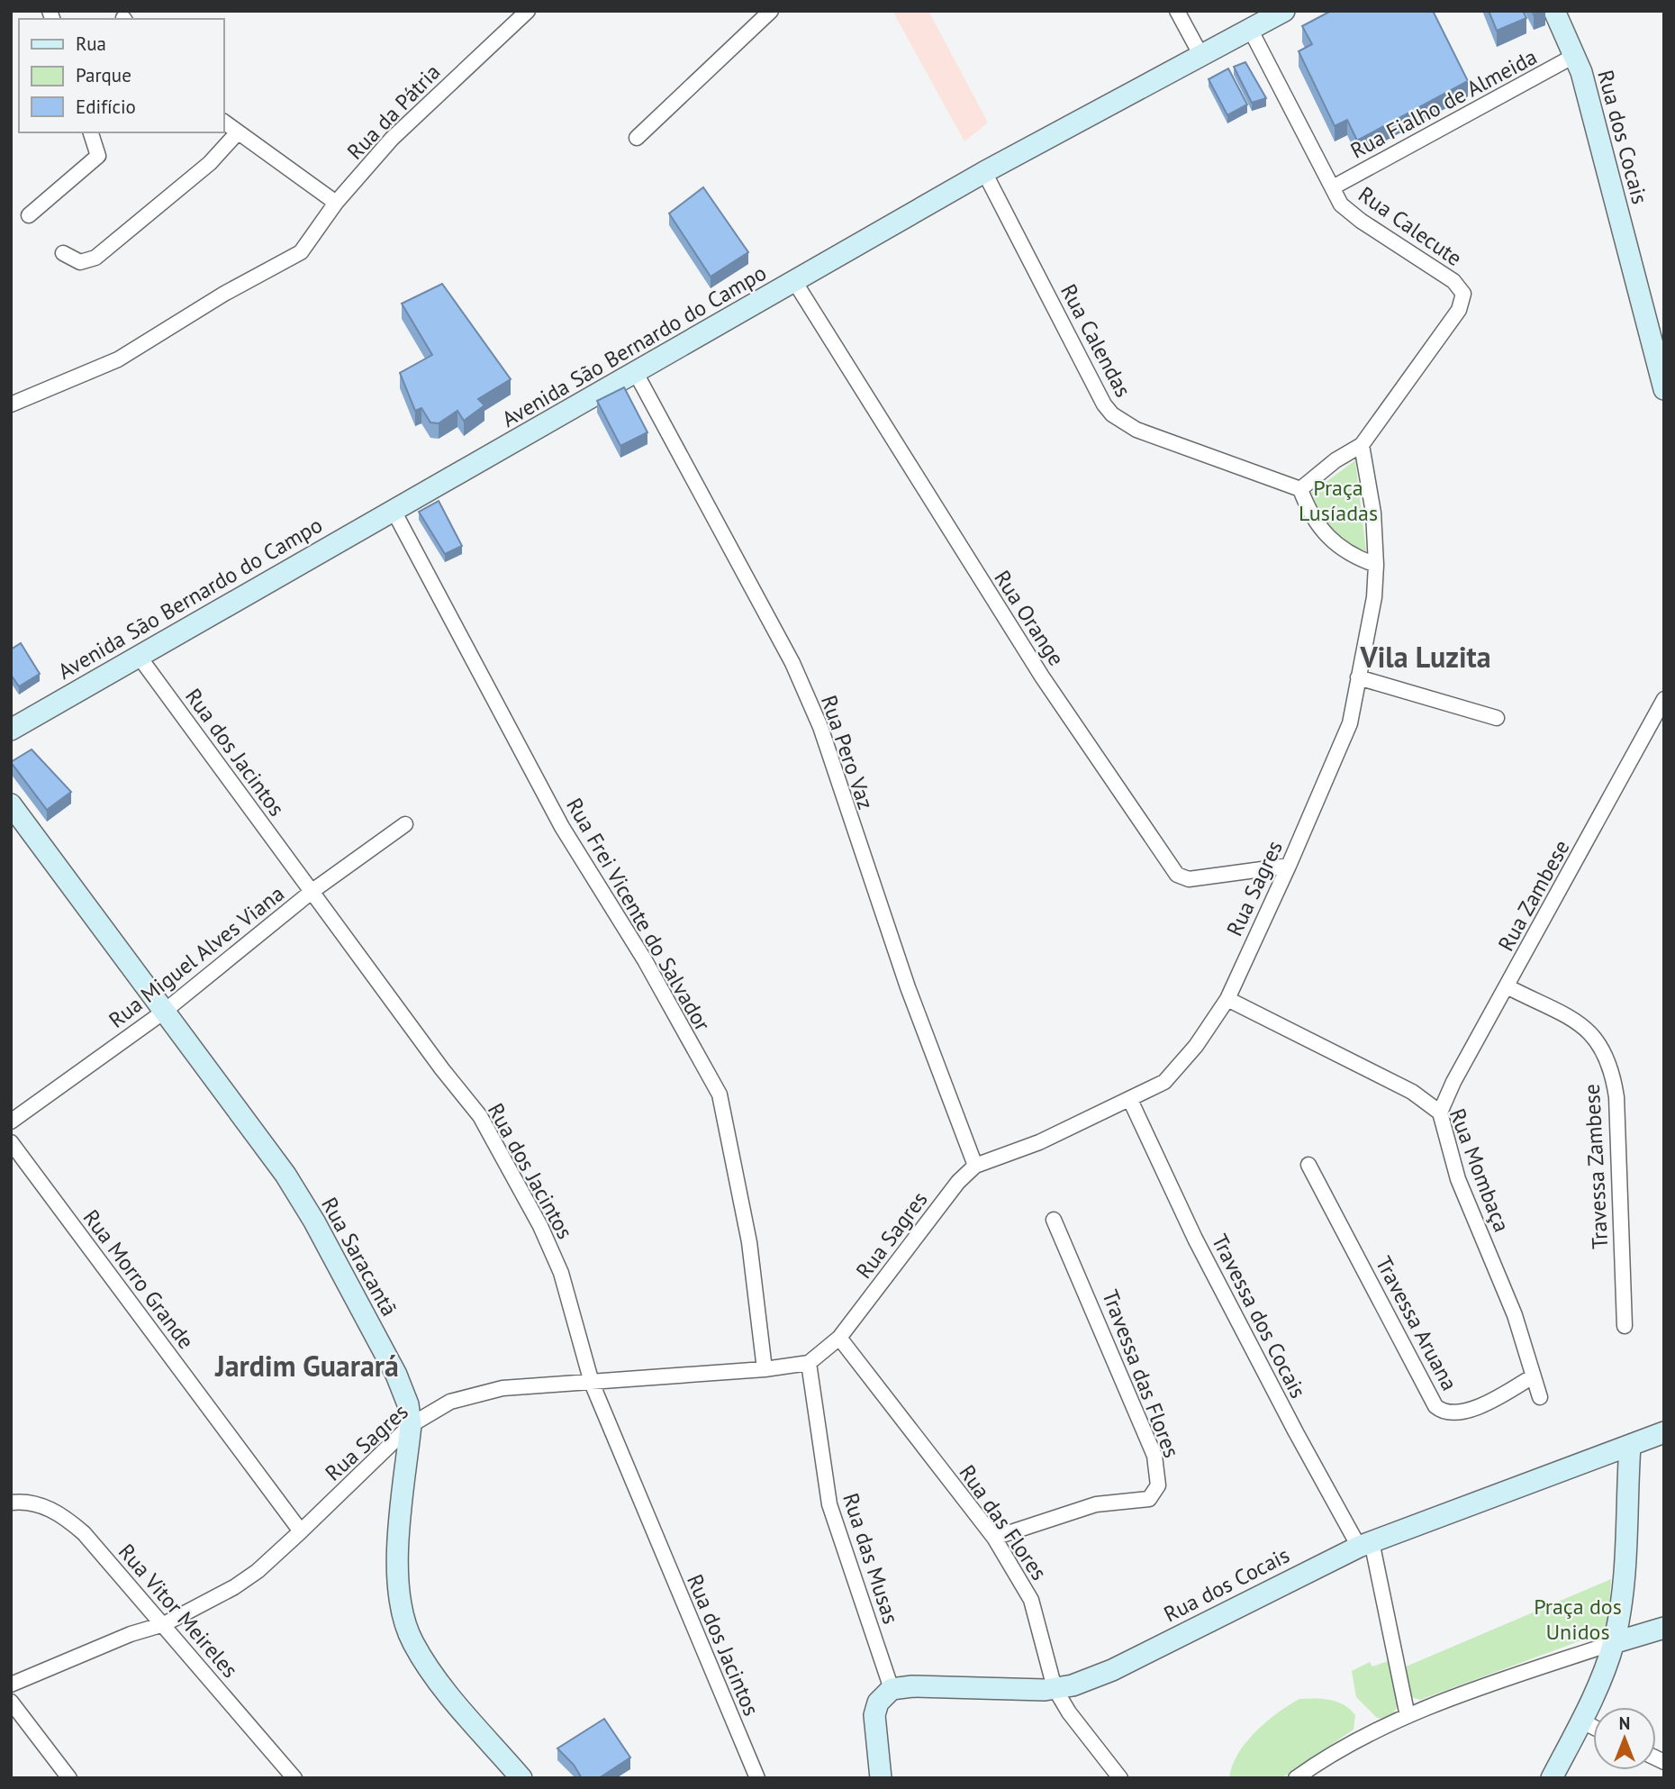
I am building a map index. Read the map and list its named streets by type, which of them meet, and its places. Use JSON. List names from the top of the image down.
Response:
{
  "streets": {
    "street": [
      "Rua Fialho de Almeida",
      "Rua da Pátria",
      "Rua dos Cocais",
      "Rua Calecute",
      "Rua Calendas",
      "Avenida São Bernardo do Campo",
      "Rua Orange",
      "Rua dos Jacintos",
      "Rua Pero Vaz",
      "Rua Sagres",
      "Rua Zambese",
      "Rua Frei Vicente do Salvador",
      "Rua Miguel Alves Viana",
      "Travessa Zambese",
      "Rua Mombaça",
      "Rua Saracantã",
      "Rua Morro Grande",
      "Travessa dos Cocais",
      "Travessa Aruana",
      "Travessa das Flores",
      "Rua das Flores",
      "Rua das Musas",
      "Rua Vitor Meireles"
    ]
  },
  "crossings": [
    ["Rua Fialho de Almeida", "Rua dos Cocais"],
    ["Rua Fialho de Almeida", "Rua Calecute"],
    ["Rua dos Cocais", "Travessa dos Cocais"],
    ["Rua dos Cocais", "Rua das Flores"],
    ["Rua dos Cocais", "Rua das Musas"],
    ["Rua Calecute", "Avenida São Bernardo do Campo"],
    ["Rua Calendas", "Avenida São Bernardo do Campo"],
    ["Avenida São Bernardo do Campo", "Rua Orange"],
    ["Avenida São Bernardo do Campo", "Rua dos Jacintos"],
    ["Avenida São Bernardo do Campo", "Rua Pero Vaz"],
    ["Avenida São Bernardo do Campo", "Rua Frei Vicente do Salvador"],
    ["Rua Orange", "Rua Sagres"],
    ["Rua dos Jacintos", "Rua Sagres"],
    ["Rua dos Jacintos", "Rua Miguel Alves Viana"],
    ["Rua Pero Vaz", "Rua Sagres"],
    ["Rua Sagres", "Rua Frei Vicente do Salvador"],
    ["Rua Sagres", "Rua Mombaça"],
    ["Rua Sagres", "Rua Saracantã"],
    ["Rua Sagres", "Rua Morro Grande"],
    ["Rua Sagres", "Travessa dos Cocais"],
    ["Rua Sagres", "Rua das Flores"],
    ["Rua Sagres", "Rua das Musas"],
    ["Rua Sagres", "Rua Vitor Meireles"],
    ["Rua Zambese", "Travessa Zambese"],
    ["Rua Zambese", "Rua Mombaça"],
    ["Rua Miguel Alves Viana", "Rua Saracantã"],
    ["Rua Mombaça", "Travessa Aruana"],
    ["Travessa das Flores", "Rua das Flores"]
  ],
  "districts": ["Vila Luzita", "Jardim Guarará"],
  "parks": ["Praça Lusíadas", "Praça dos Unidos"],
  "legend": ["Rua", "Parque", "Edifício"],
  "north": "top"
}
